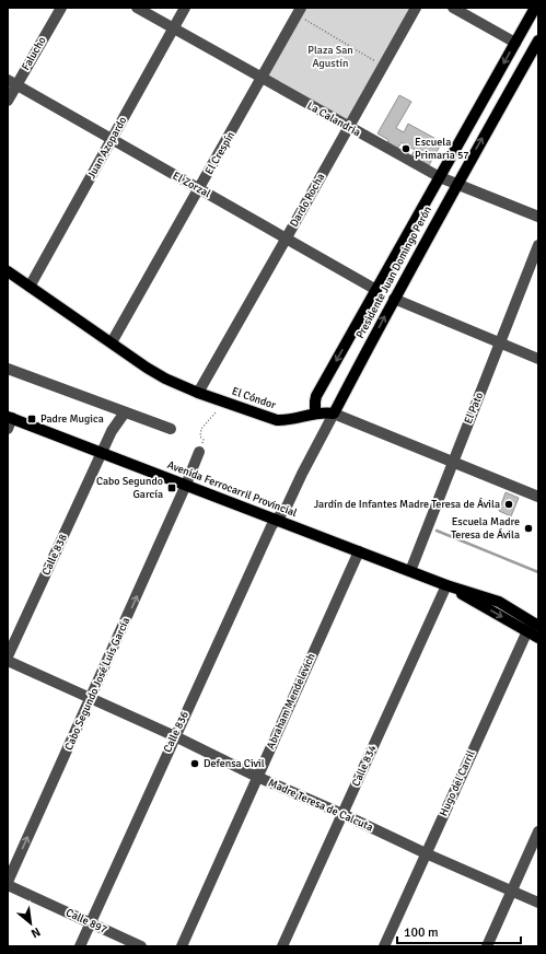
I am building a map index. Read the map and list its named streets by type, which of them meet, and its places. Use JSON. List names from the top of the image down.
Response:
{
  "streets": {
    "main road": ["Presidente Juan Domingo Perón", "El Cóndor", "Avenida Ferrocarril Provincial"],
    "street": [
      "Falucho",
      "La Calandria",
      "Juan Azopardo",
      "El Crespín",
      "El Zorzal",
      "Dardo Rocha",
      "El Pato",
      "Calle 838",
      "Cabo Segundo José Luis García",
      "Abraham Mendelevich",
      "Calle 836",
      "Calle 834",
      "Hugo del Carril",
      "Madre Teresa de Calcuta",
      "Calle 897"
    ]
  },
  "crossings": [
    ["Falucho", "El Zorzal"],
    ["La Calandria", "Juan Azopardo"],
    ["La Calandria", "El Crespín"],
    ["La Calandria", "Dardo Rocha"],
    ["La Calandria", "Presidente Juan Domingo Perón"],
    ["Juan Azopardo", "El Zorzal"],
    ["Juan Azopardo", "El Cóndor"],
    ["El Crespín", "El Zorzal"],
    ["El Crespín", "El Cóndor"],
    ["El Zorzal", "Dardo Rocha"],
    ["El Zorzal", "Presidente Juan Domingo Perón"],
    ["Dardo Rocha", "El Cóndor"],
    ["Presidente Juan Domingo Perón", "El Cóndor"],
    ["Presidente Juan Domingo Perón", "Avenida Ferrocarril Provincial"],
    ["Presidente Juan Domingo Perón", "Calle 836"],
    ["El Cóndor", "El Pato"],
    ["El Pato", "Avenida Ferrocarril Provincial"],
    ["Avenida Ferrocarril Provincial", "Calle 838"],
    ["Avenida Ferrocarril Provincial", "Cabo Segundo José Luis García"],
    ["Avenida Ferrocarril Provincial", "Abraham Mendelevich"],
    ["Avenida Ferrocarril Provincial", "Calle 836"],
    ["Avenida Ferrocarril Provincial", "Calle 834"],
    ["Avenida Ferrocarril Provincial", "Hugo del Carril"],
    ["Cabo Segundo José Luis García", "Madre Teresa de Calcuta"],
    ["Abraham Mendelevich", "Madre Teresa de Calcuta"],
    ["Calle 836", "Madre Teresa de Calcuta"],
    ["Calle 836", "Calle 897"],
    ["Calle 834", "Madre Teresa de Calcuta"],
    ["Hugo del Carril", "Madre Teresa de Calcuta"]
  ],
  "one_way": ["Cabo Segundo José Luis García"],
  "parks": ["Plaza San Agustín"],
  "places": {
    "other": [
      "Escuela Primaria 57",
      "Jardín de Infantes Madre Teresa de Ávila",
      "Escuela Madre Teresa de Ávila",
      "Defensa Civil"
    ],
    "transit": ["Padre Mugica", "Cabo Segundo García"]
  },
  "scale_bar": "100 m",
  "north": "bottom right"
}
